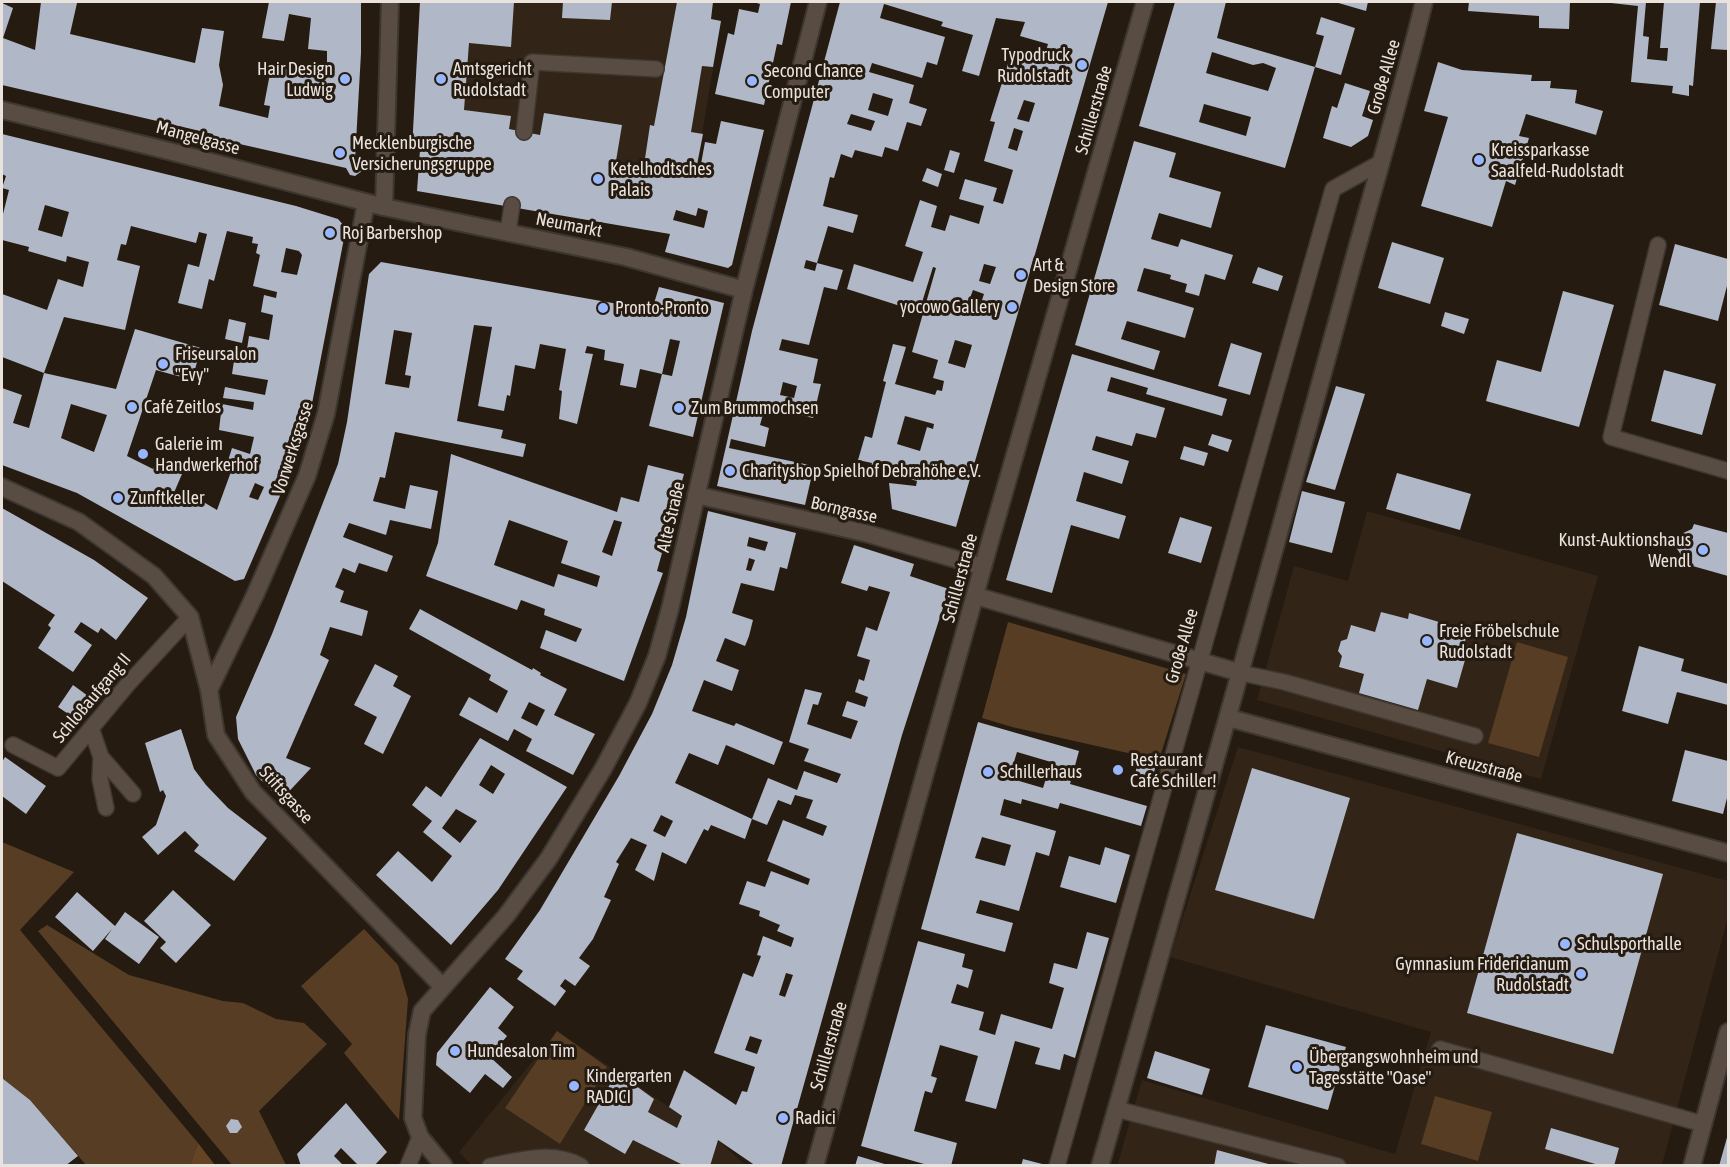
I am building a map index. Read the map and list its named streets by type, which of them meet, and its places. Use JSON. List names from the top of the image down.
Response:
{
  "streets": {
    "street": [
      "Große Allee",
      "Schillerstraße",
      "Mangelgasse",
      "Neumarkt",
      "Vorwerksgasse",
      "Borngasse",
      "Alte Straße",
      "Kreuzstraße",
      "Stiftsgasse"
    ],
    "lane": ["Schloßaufgang II"]
  },
  "crossings": [
    ["Große Allee", "Kreuzstraße"],
    ["Schillerstraße", "Borngasse"],
    ["Mangelgasse", "Neumarkt"],
    ["Mangelgasse", "Vorwerksgasse"],
    ["Neumarkt", "Alte Straße"],
    ["Vorwerksgasse", "Stiftsgasse"],
    ["Borngasse", "Alte Straße"],
    ["Alte Straße", "Stiftsgasse"],
    ["Schloßaufgang II", "Stiftsgasse"]
  ],
  "places": [
    "Typodruck Rudolstadt",
    "Hair Design Ludwig",
    "Amtsgericht Rudolstadt",
    "Second Chance Computer",
    "Mecklenburgische Versicherungsgruppe",
    "Kreissparkasse Saalfeld-Rudolstadt",
    "Ketelhodtsches Palais",
    "Roj Barbershop",
    "Art & Design Store",
    "yocowo Gallery",
    "Pronto-Pronto",
    "Friseursalon \"Evy\"",
    "Café Zeitlos",
    "Zum Brummochsen",
    "Galerie im Handwerkerhof",
    "Charityshop Spielhof Debrahöhe e.V.",
    "Zunftkeller",
    "Kunst-Auktionshaus Wendl",
    "Freie Fröbelschule Rudolstadt",
    "Restaurant Café Schiller!",
    "Schillerhaus",
    "Schulsporthalle",
    "Gymnasium Fridericianum Rudolstadt",
    "Hundesalon Tim",
    "Übergangswohnheim und Tagesstätte \"Oase\"",
    "Kindergarten RADICI",
    "Radici"
  ]
}
